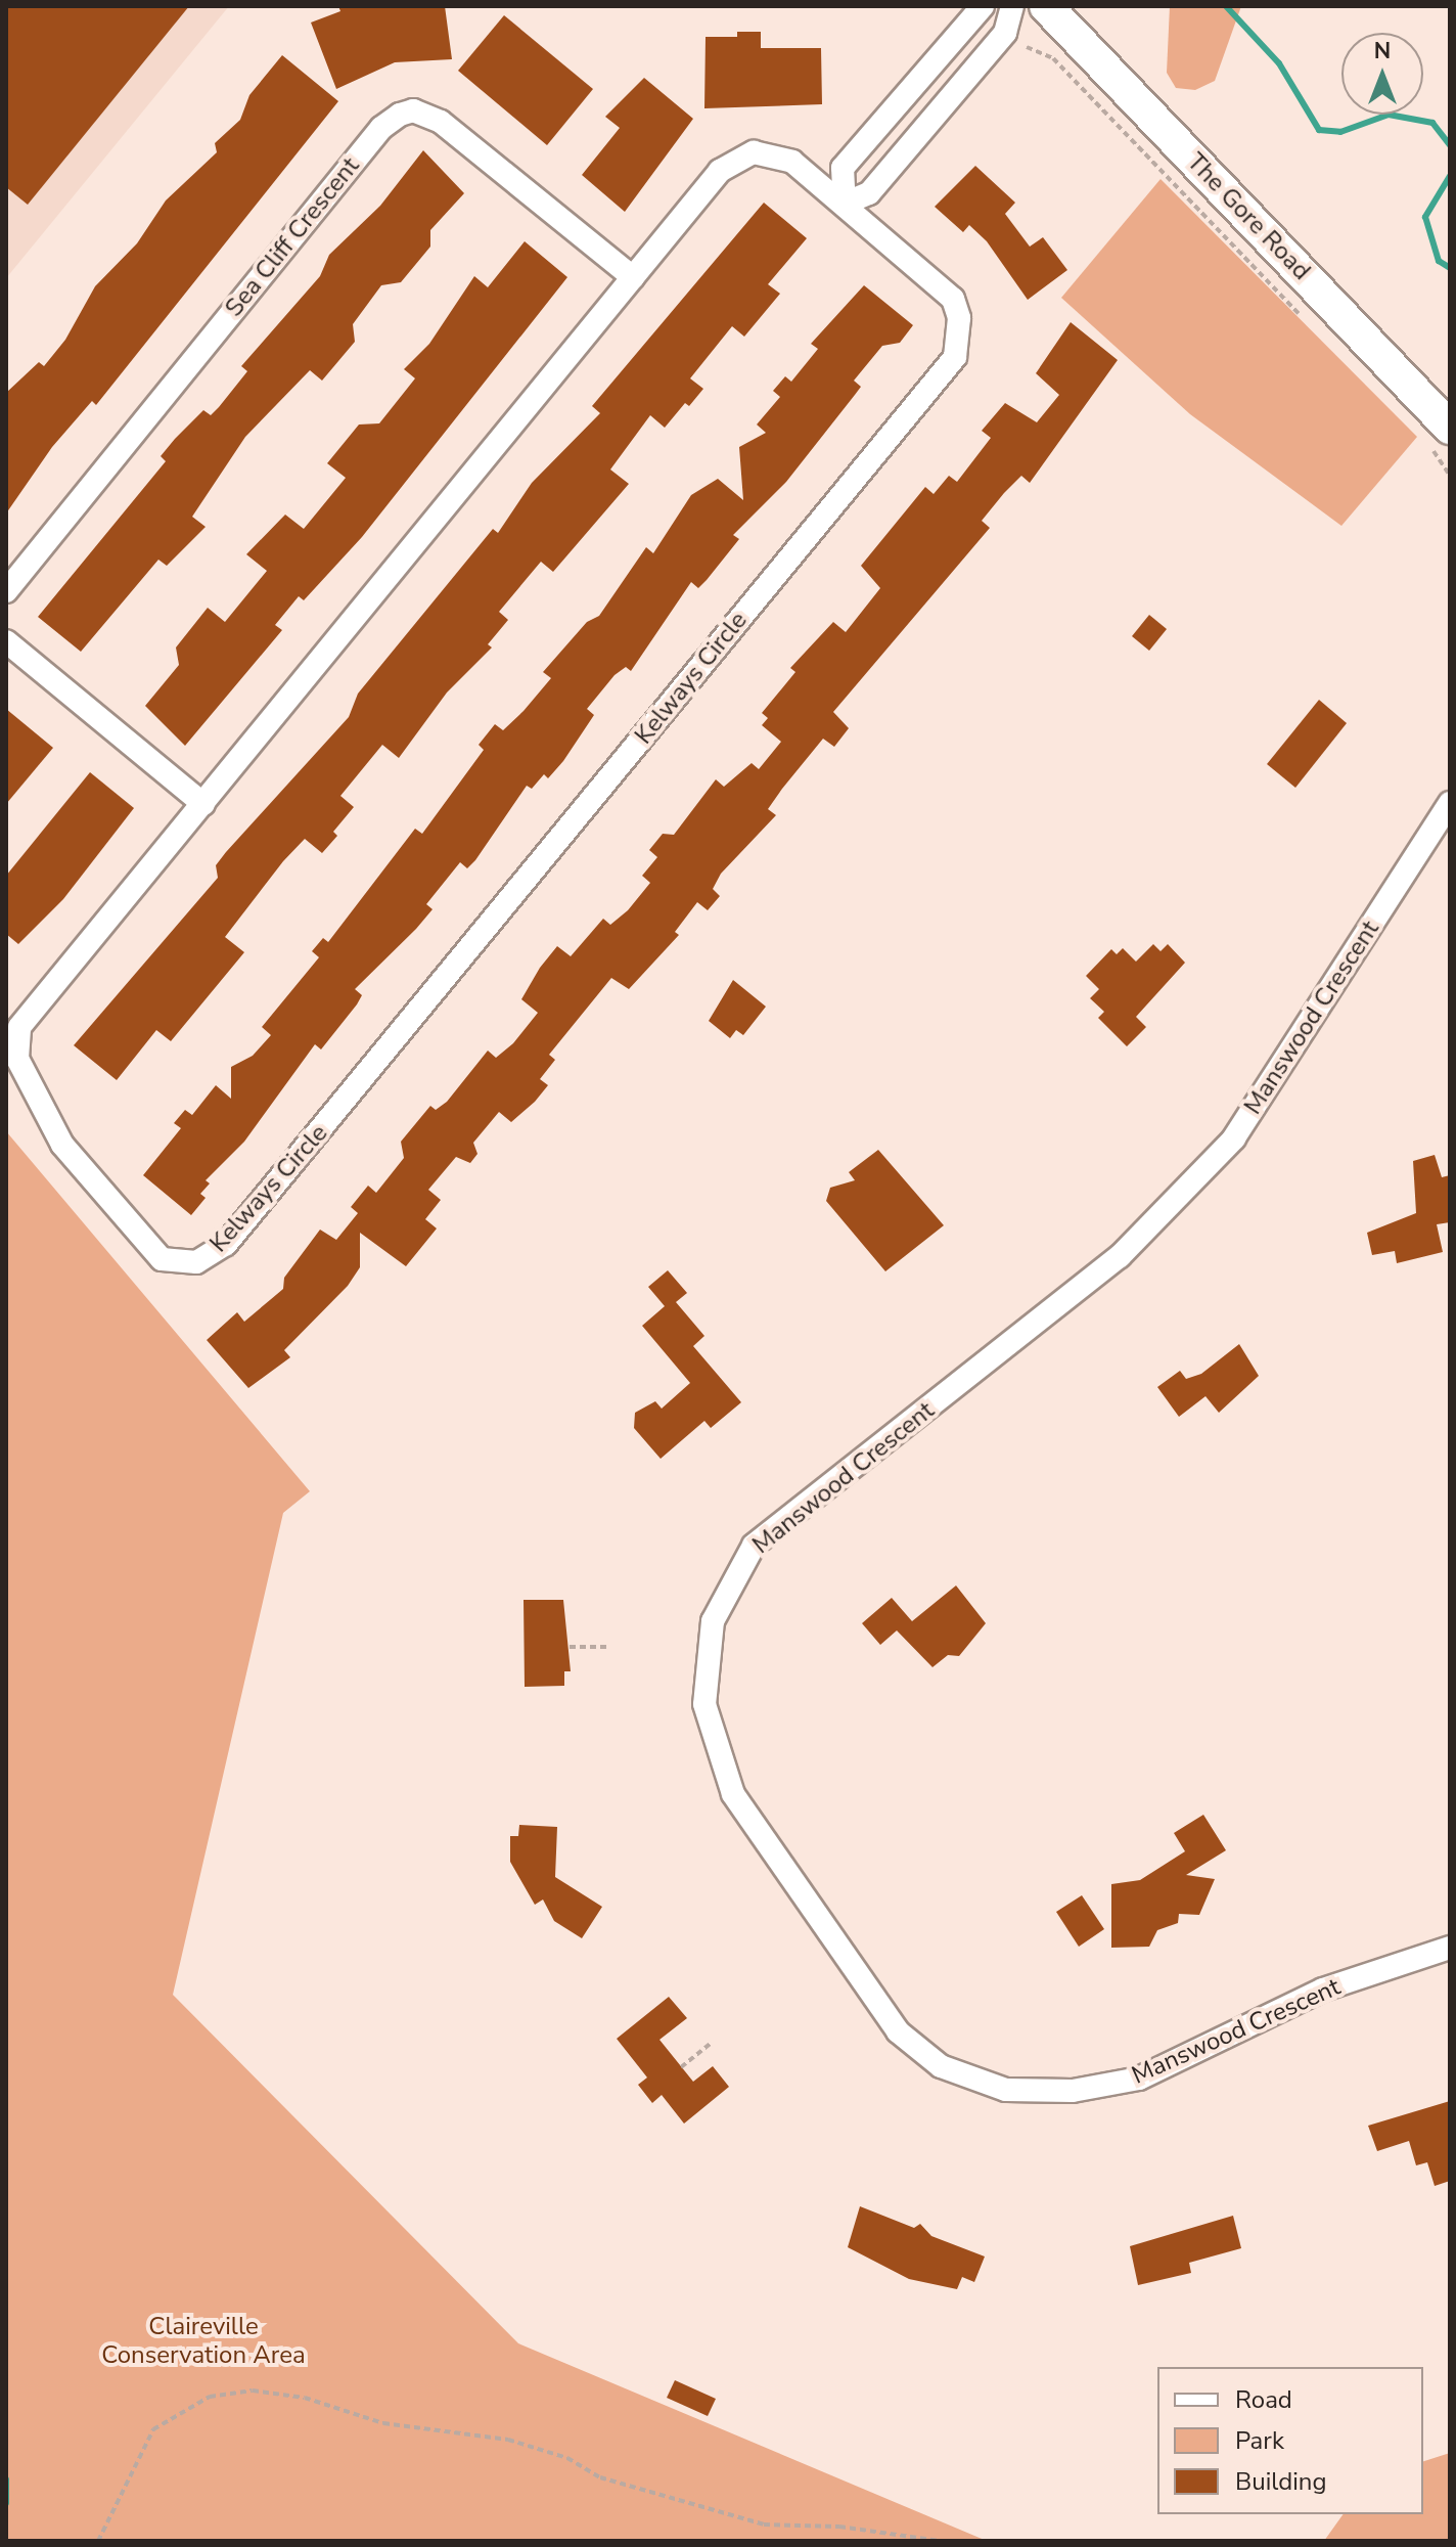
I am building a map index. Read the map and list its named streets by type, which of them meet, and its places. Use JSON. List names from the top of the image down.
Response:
{
  "streets": {
    "main road": ["The Gore Road"],
    "street": ["Sea Cliff Crescent", "Kelways Circle", "Manswood Crescent"]
  },
  "crossings": [
    ["Sea Cliff Crescent", "Kelways Circle"]
  ],
  "parks": ["Claireville Conservation Area"],
  "legend": ["Road", "Park", "Building"],
  "north": "top"
}
